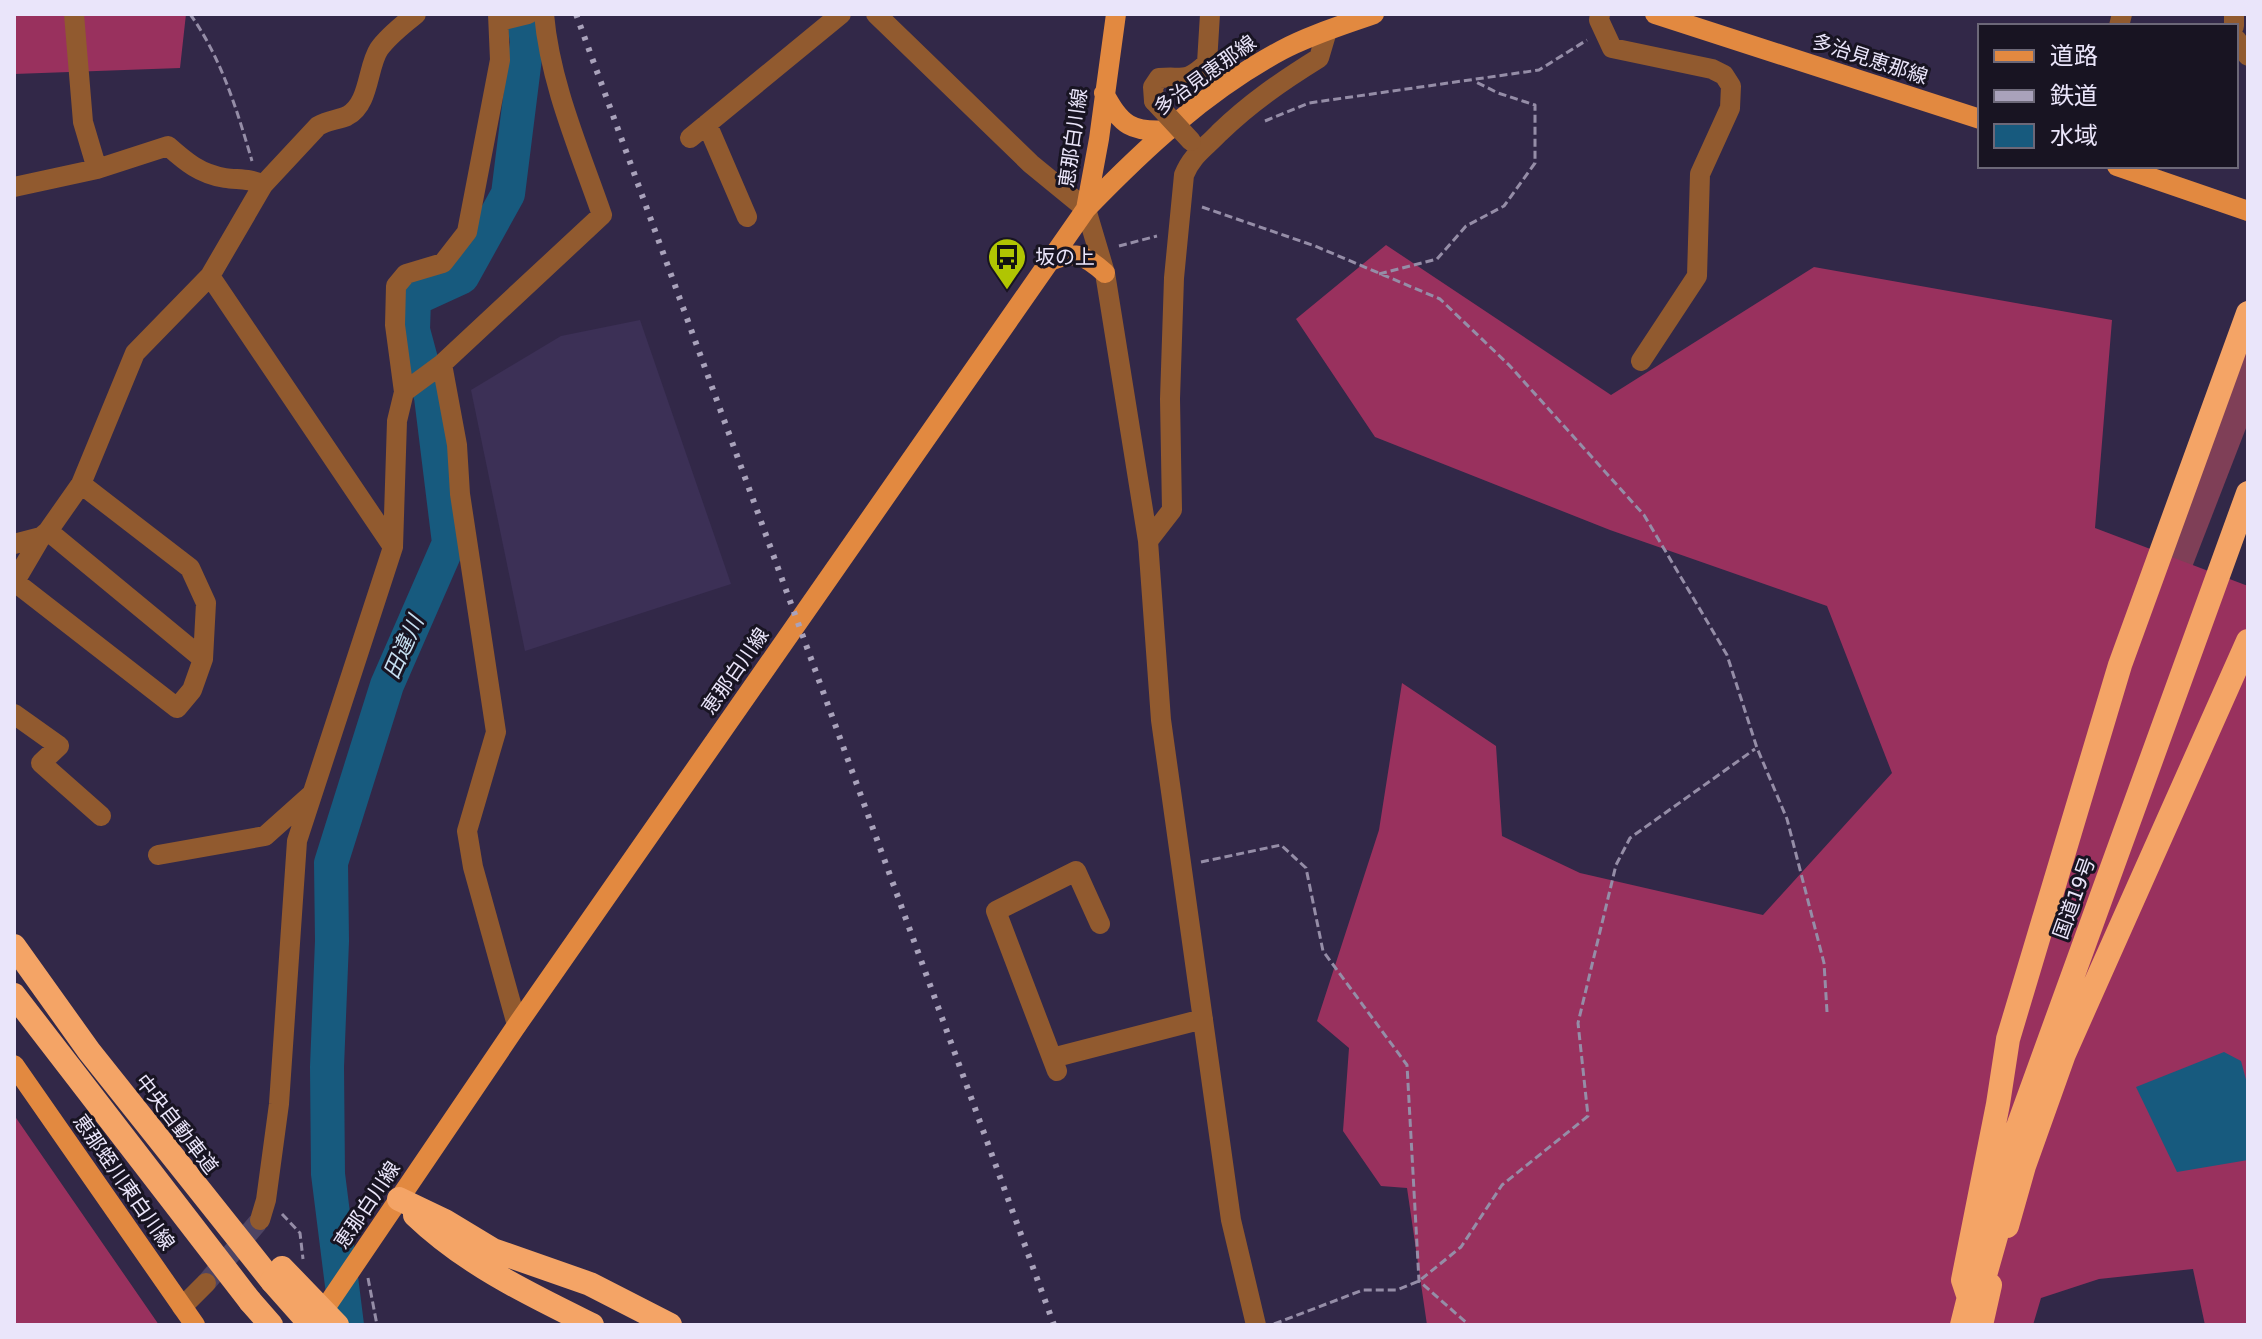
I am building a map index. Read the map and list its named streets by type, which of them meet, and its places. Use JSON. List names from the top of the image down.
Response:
{
  "streets": {
    "highway": ["国道19号", "中央自動車道"],
    "main road": ["多治見恵那線", "恵那白川線", "恵那蛭川東白川線"]
  },
  "crossings": [
    ["多治見恵那線", "恵那白川線"]
  ],
  "water": ["田違川"],
  "places": {
    "bus stop": ["坂の上"]
  },
  "legend": ["道路", "鉄道", "水域"]
}
